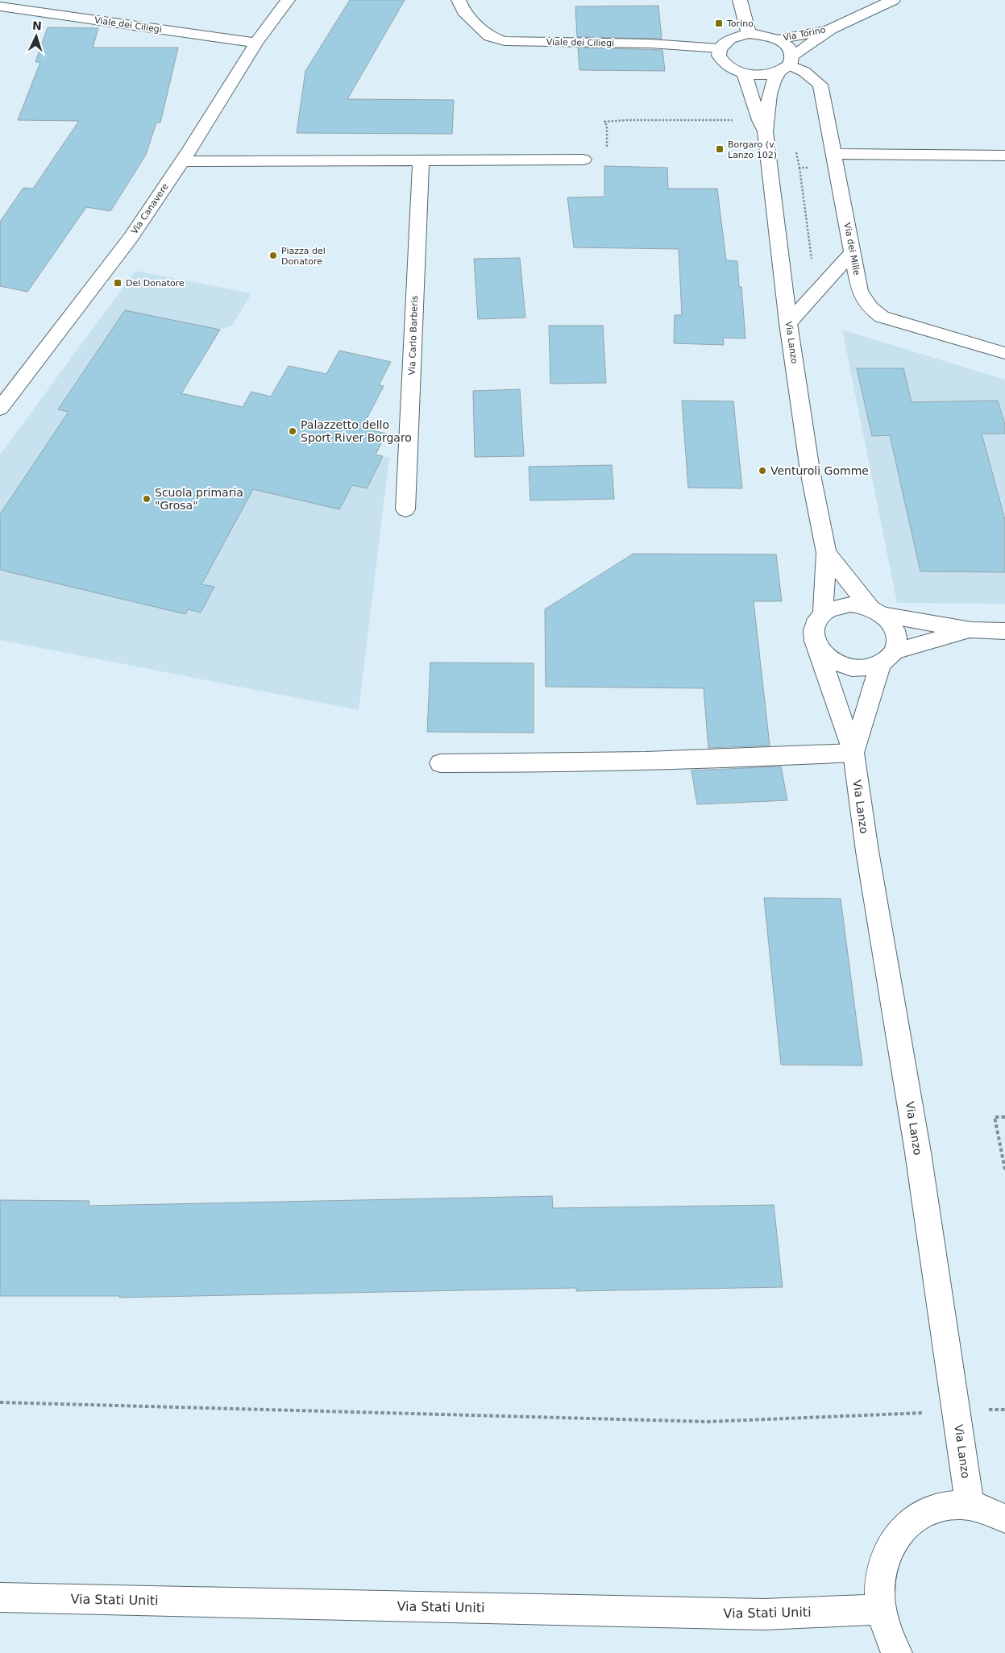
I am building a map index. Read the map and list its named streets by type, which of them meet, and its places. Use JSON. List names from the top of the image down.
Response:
{
  "streets": {
    "street": [
      "Viale dei Ciliegi",
      "Via Torino",
      "Via Canavere",
      "Via dei Mille",
      "Via Carlo Barberis",
      "Via Lanzo",
      "Via Stati Uniti"
    ]
  },
  "crossings": [
    ["Viale dei Ciliegi", "Via Torino"],
    ["Viale dei Ciliegi", "Via Canavere"],
    ["Viale dei Ciliegi", "Via dei Mille"],
    ["Viale dei Ciliegi", "Via Lanzo"],
    ["Via Torino", "Via dei Mille"],
    ["Via Torino", "Via Lanzo"],
    ["Via dei Mille", "Via Lanzo"]
  ],
  "places": {
    "transit": ["Torino", "Borgaro (v. Lanzo 102)", "Del Donatore"],
    "other": [
      "Piazza del Donatore",
      "Palazzetto dello Sport River Borgaro",
      "Venturoli Gomme",
      "Scuola primaria \"Grosa\""
    ]
  },
  "north": "top"
}
